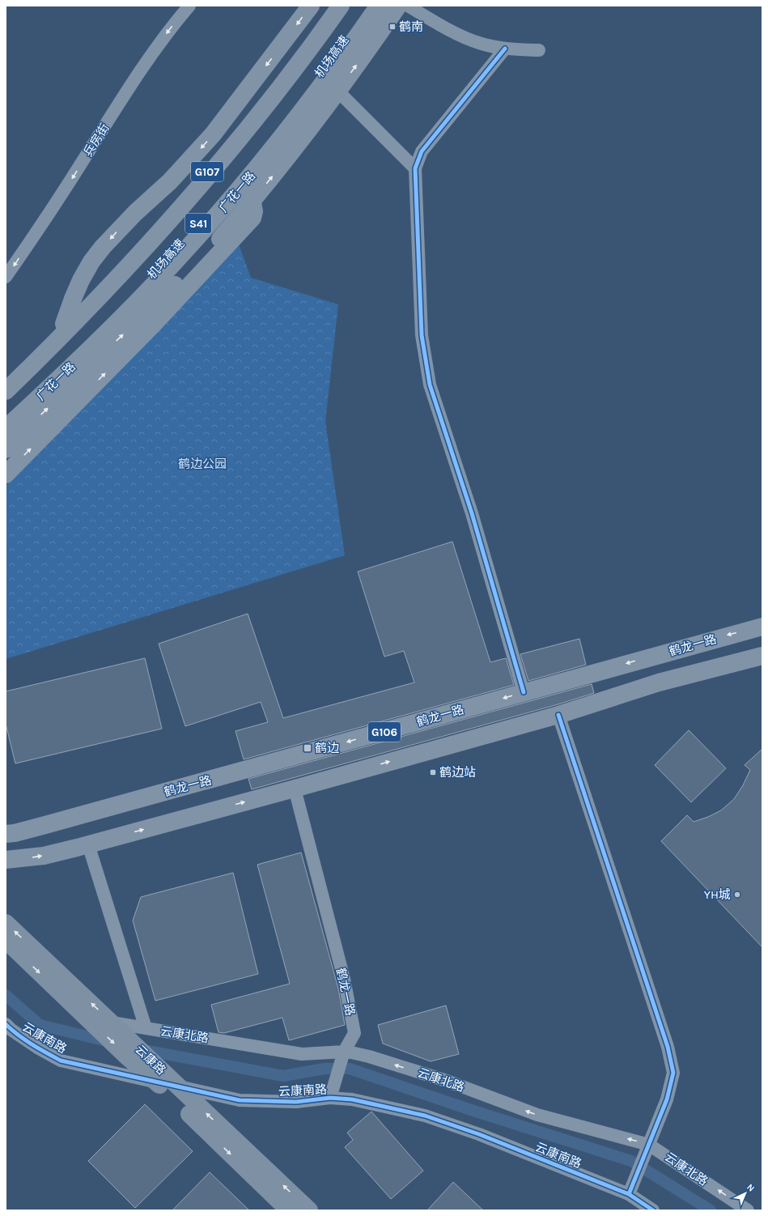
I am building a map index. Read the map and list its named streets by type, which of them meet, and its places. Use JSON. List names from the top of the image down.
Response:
{
  "streets": {
    "highway": [
      "机场高速",
      "G107",
      "广花一路",
      "S41",
      "鹤龙一路",
      "G106"
    ],
    "street": [
      "兵房街",
      "云康北路",
      "云康南路",
      "云康路"
    ]
  },
  "crossings": [
    ["鹤龙一路", "G106"],
    ["鹤龙一路", "云康北路"],
    ["鹤龙一路", "云康南路"],
    ["云康北路", "云康路"],
    ["云康南路", "云康路"]
  ],
  "one_way": ["兵房街", "云康北路"],
  "parks": ["鹤边公园"],
  "places": {
    "transit": ["鹤南", "鹤边", "鹤边站"],
    "other": ["YH城"]
  },
  "north": "top right"
}
